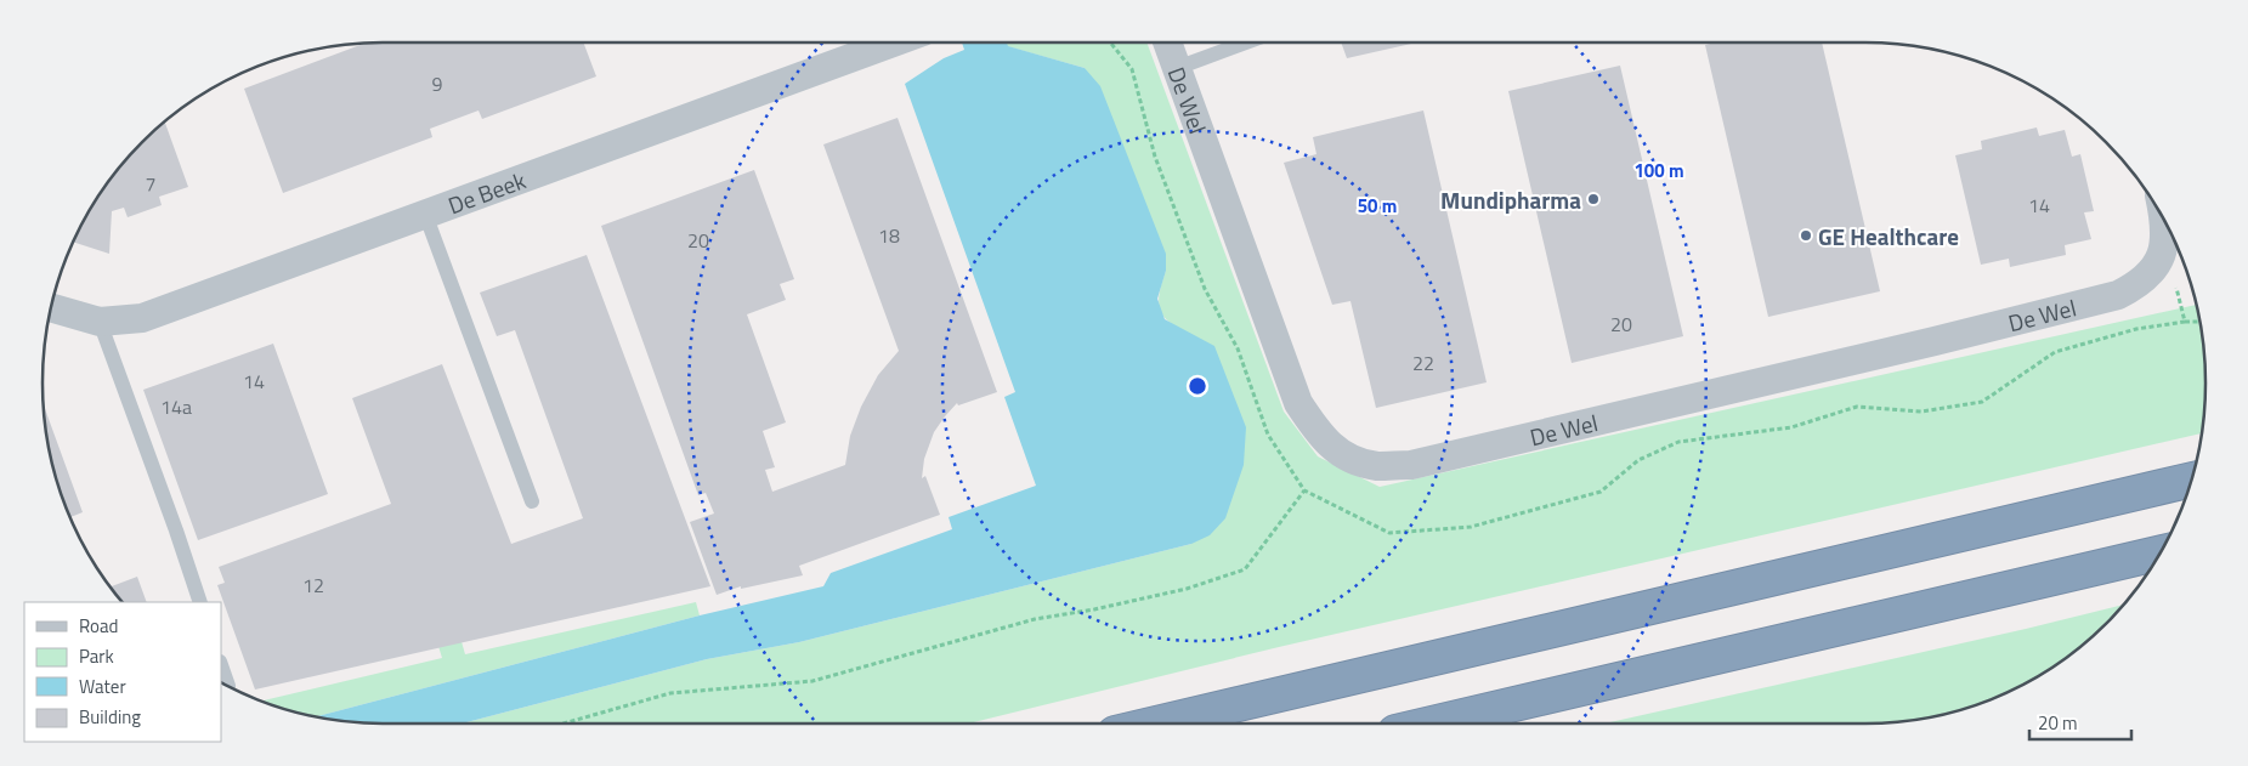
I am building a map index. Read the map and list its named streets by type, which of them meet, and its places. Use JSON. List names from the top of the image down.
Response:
{
  "streets": {
    "street": ["De Wel", "De Beek"]
  },
  "places": ["Mundipharma", "GE Healthcare"],
  "house_numbers": [
    "9",
    "7",
    "14",
    "18",
    "20",
    "20",
    "22",
    "14",
    "14a",
    "12"
  ],
  "legend": [
    "Road",
    "Park",
    "Water",
    "Building"
  ],
  "scale_bar": "20 m",
  "rings": ["100 m", "50 m"]
}
